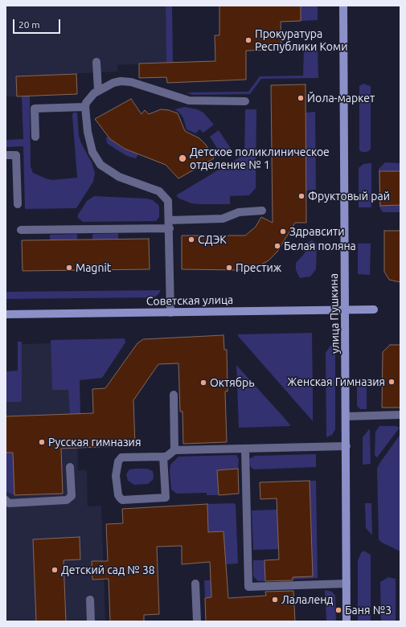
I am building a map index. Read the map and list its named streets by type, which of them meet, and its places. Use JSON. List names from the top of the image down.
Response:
{
  "streets": {
    "street": ["Советская улица", "улица Пушкина"]
  },
  "crossings": [
    ["Советская улица", "улица Пушкина"]
  ],
  "places": [
    "Прокуратура Республики Коми",
    "Йола-маркет",
    "Детское поликлиническое отделение № 1",
    "Фруктовый рай",
    "Здравсити",
    "СДЭК",
    "Белая поляна",
    "Magnit",
    "Престиж",
    "Женская Гимназия",
    "Октябрь",
    "Русская гимназия",
    "Детский сад № 38",
    "Лалаленд",
    "Баня №3"
  ],
  "scale_bar": "20 m"
}
